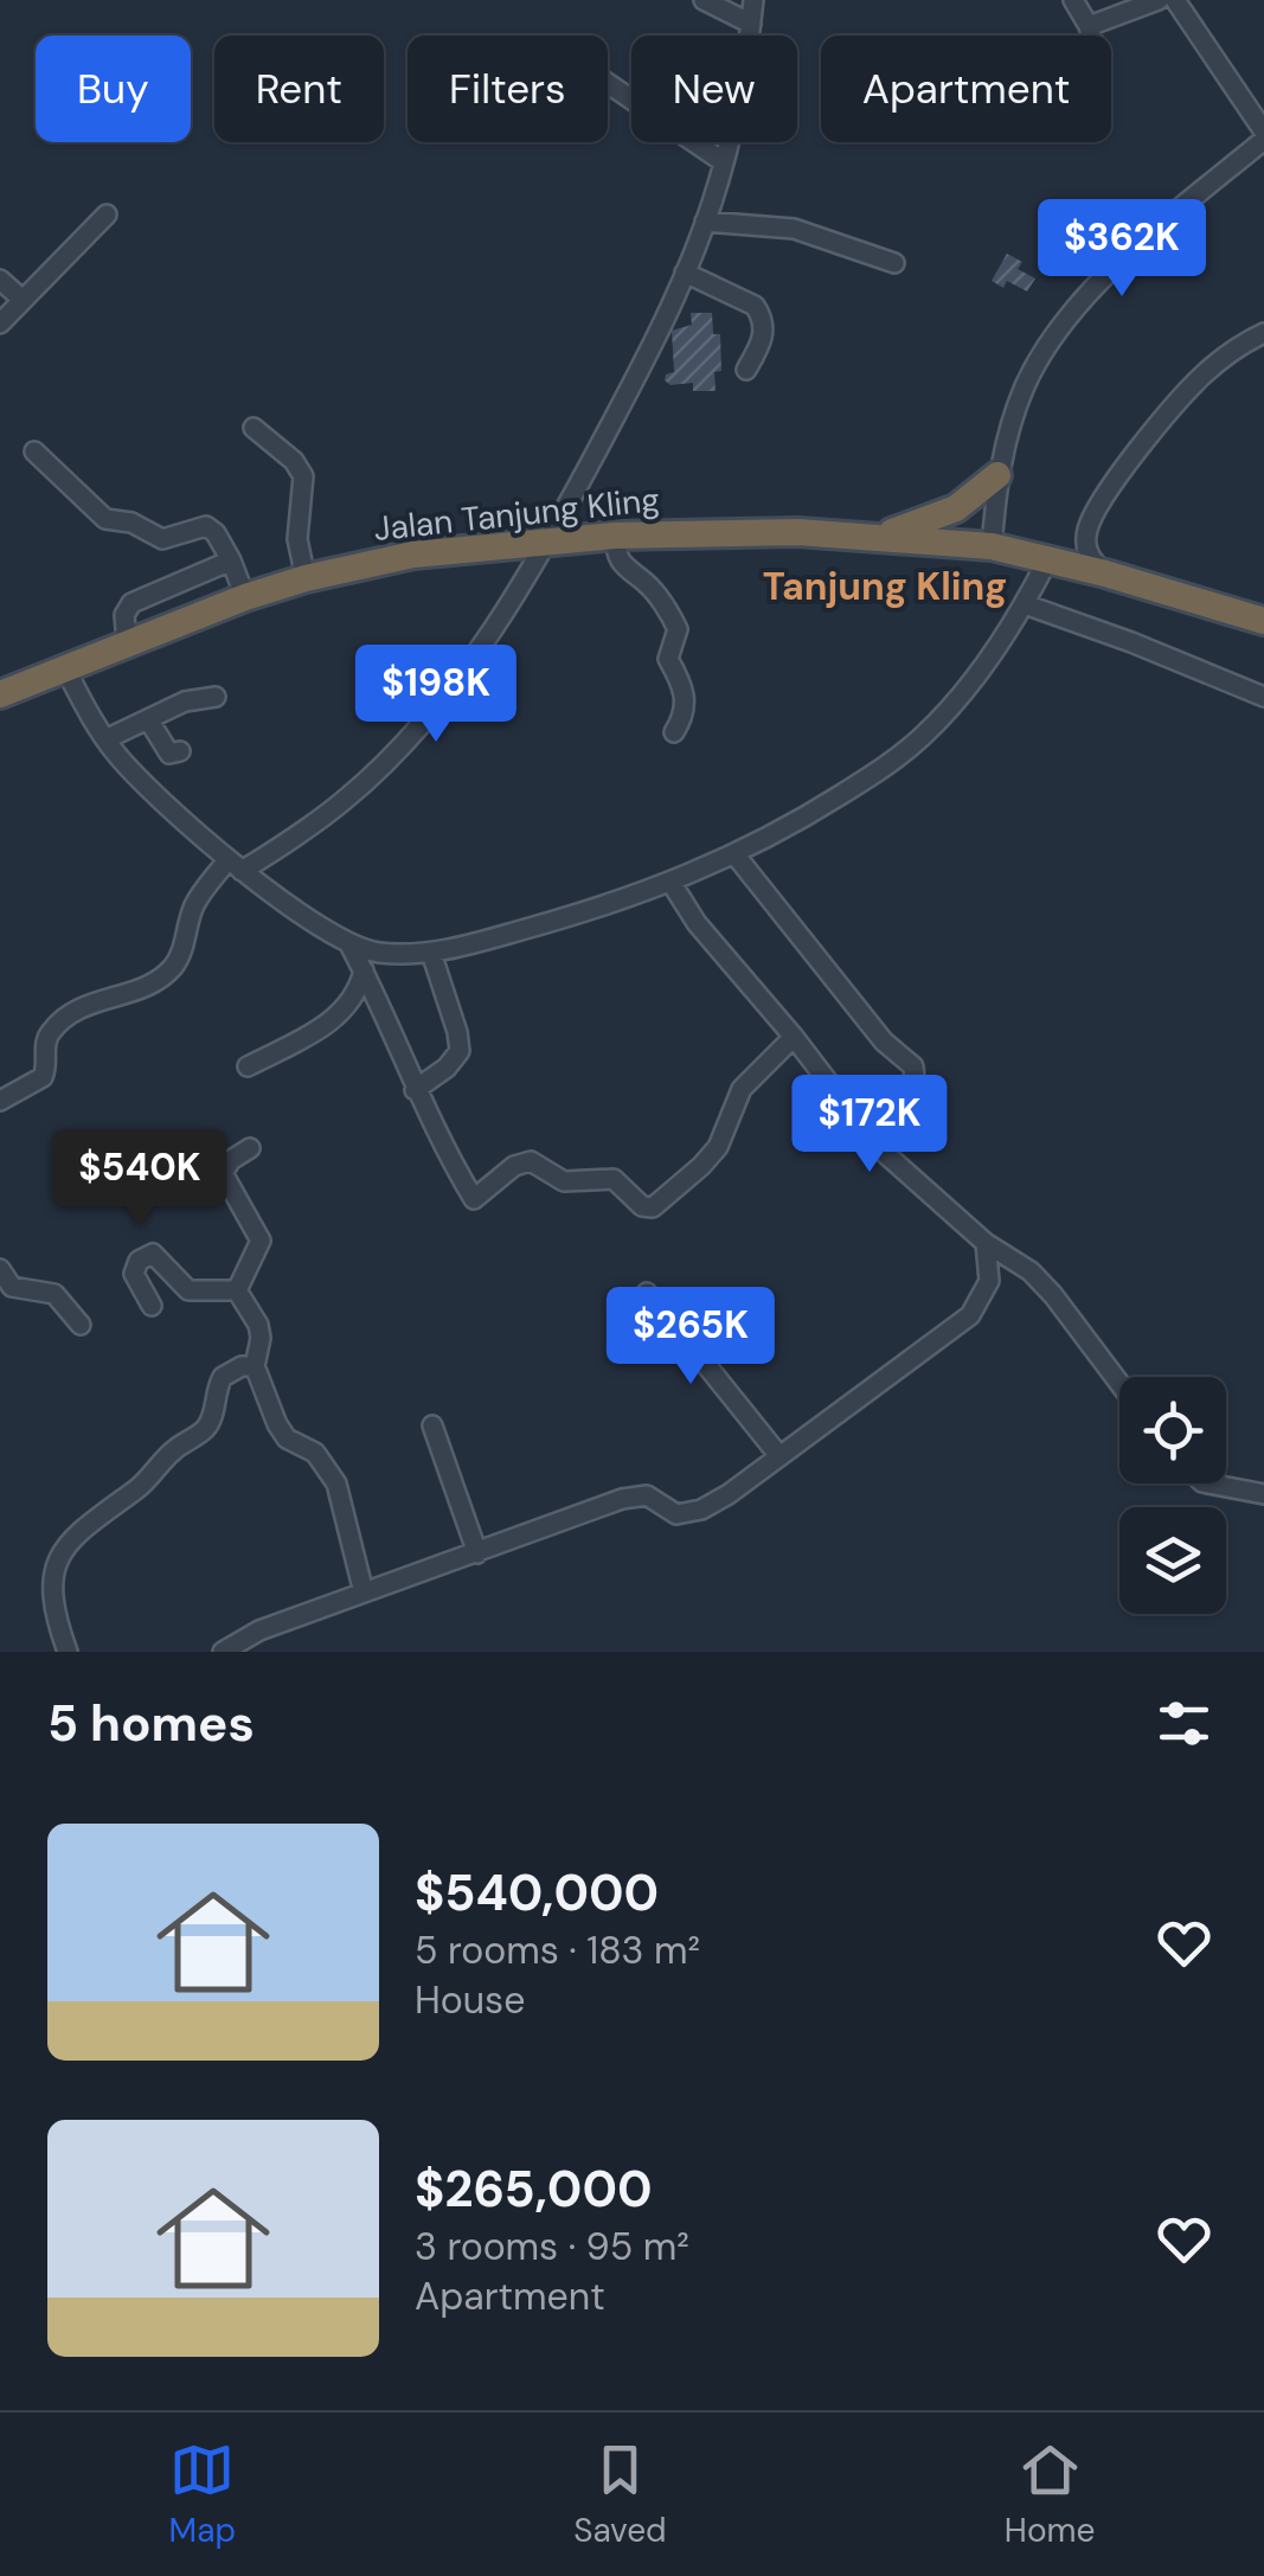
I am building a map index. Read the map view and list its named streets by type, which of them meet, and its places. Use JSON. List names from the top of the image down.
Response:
{
  "streets": {
    "highway": ["Jalan Tanjung Kling"]
  },
  "districts": ["Tanjung Kling"],
  "page": {
    "chip": [
      "Buy",
      "Rent",
      "Filters",
      "New",
      "Apartment"
    ],
    "price": [
      "$362K",
      "$198K",
      "$172K",
      "$540K",
      "$265K"
    ],
    "heading": "5 homes",
    "list": [
      {
        "name": "$540,000",
        "note": "5 rooms · 183 m² · House"
      },
      {
        "name": "$265,000",
        "note": "3 rooms · 95 m² · Apartment"
      }
    ],
    "tabs": ["Map", "Saved", "Home"]
  }
}
